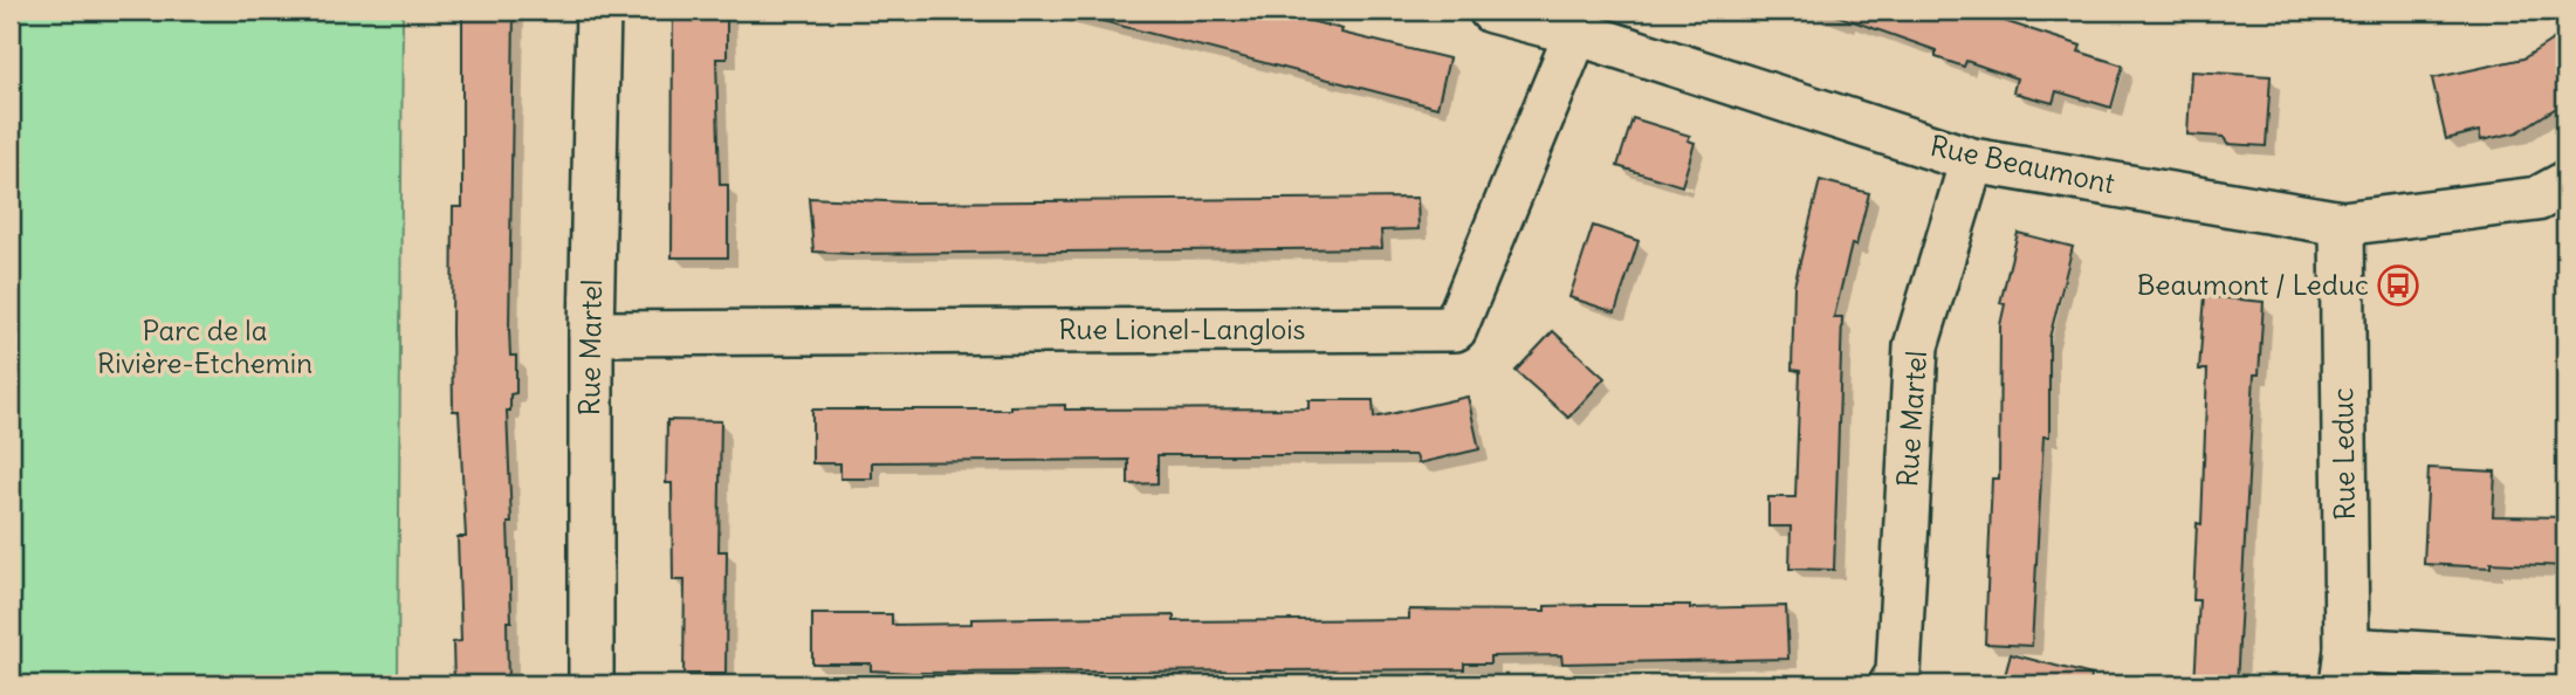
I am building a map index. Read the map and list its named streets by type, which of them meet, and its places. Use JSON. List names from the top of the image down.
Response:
{
  "streets": {
    "street": [
      "Rue Beaumont",
      "Rue Lionel-Langlois",
      "Rue Martel",
      "Rue Leduc"
    ]
  },
  "crossings": [
    ["Rue Beaumont", "Rue Lionel-Langlois"],
    ["Rue Beaumont", "Rue Martel"],
    ["Rue Beaumont", "Rue Leduc"],
    ["Rue Lionel-Langlois", "Rue Martel"]
  ],
  "parks": ["Parc de la Rivière-Etchemin"],
  "places": {
    "bus stop": ["Beaumont / Leduc"]
  }
}
